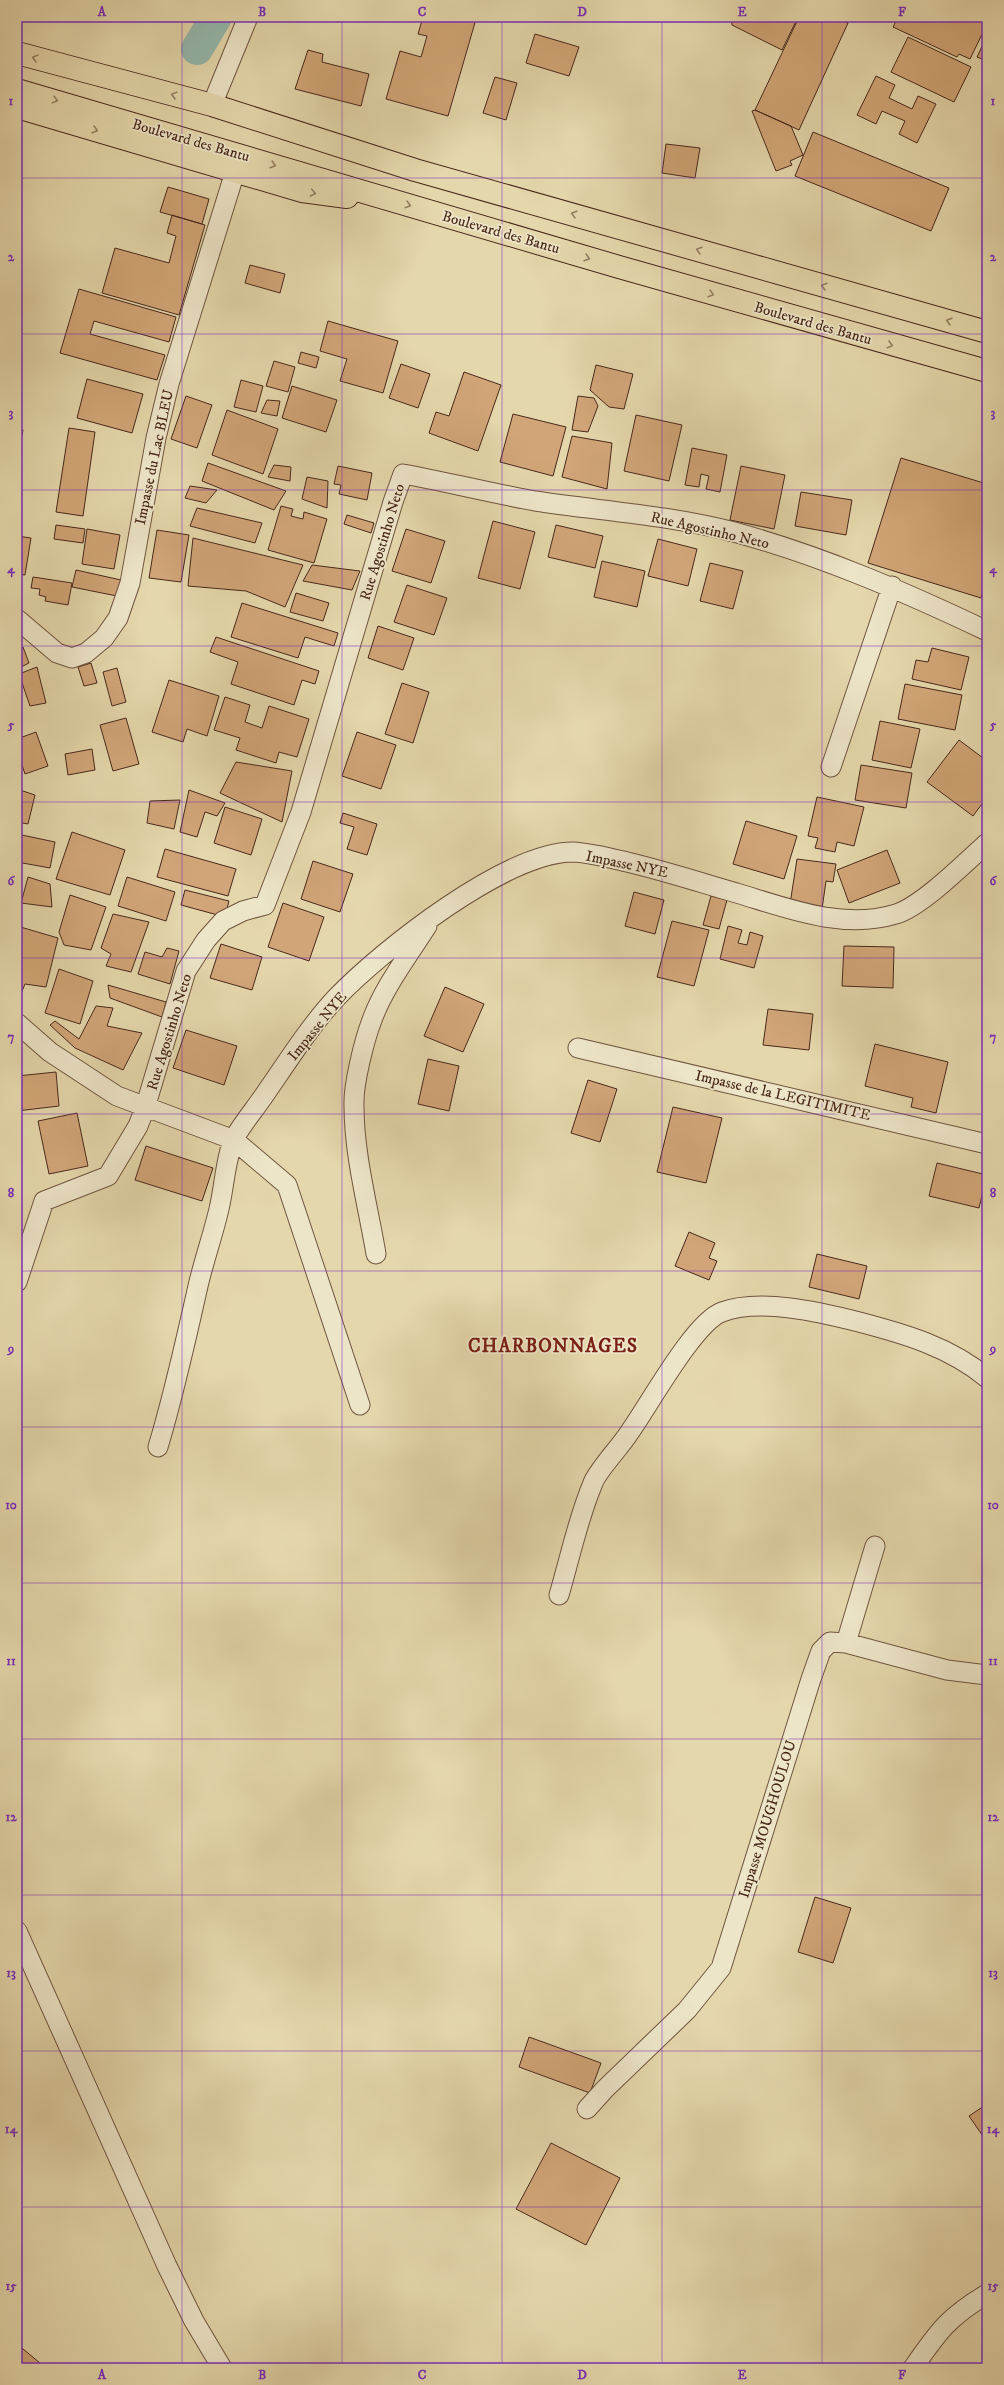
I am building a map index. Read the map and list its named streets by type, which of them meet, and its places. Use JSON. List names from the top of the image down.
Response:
{
  "streets": {
    "highway": ["Boulevard des Bantu"],
    "street": [
      "Impasse du Lac BLEU",
      "Rue Agostinho Neto",
      "Impasse NYE",
      "Impasse de la LEGITIMITE",
      "Impasse MOUGHOULOU"
    ]
  },
  "districts": ["CHARBONNAGES"],
  "grid": {
    "columns": [
      "A",
      "B",
      "C",
      "D",
      "E",
      "F"
    ],
    "rows": [
      "1",
      "2",
      "3",
      "4",
      "5",
      "6",
      "7",
      "8",
      "9",
      "10",
      "11",
      "12",
      "13",
      "14",
      "15"
    ]
  }
}
